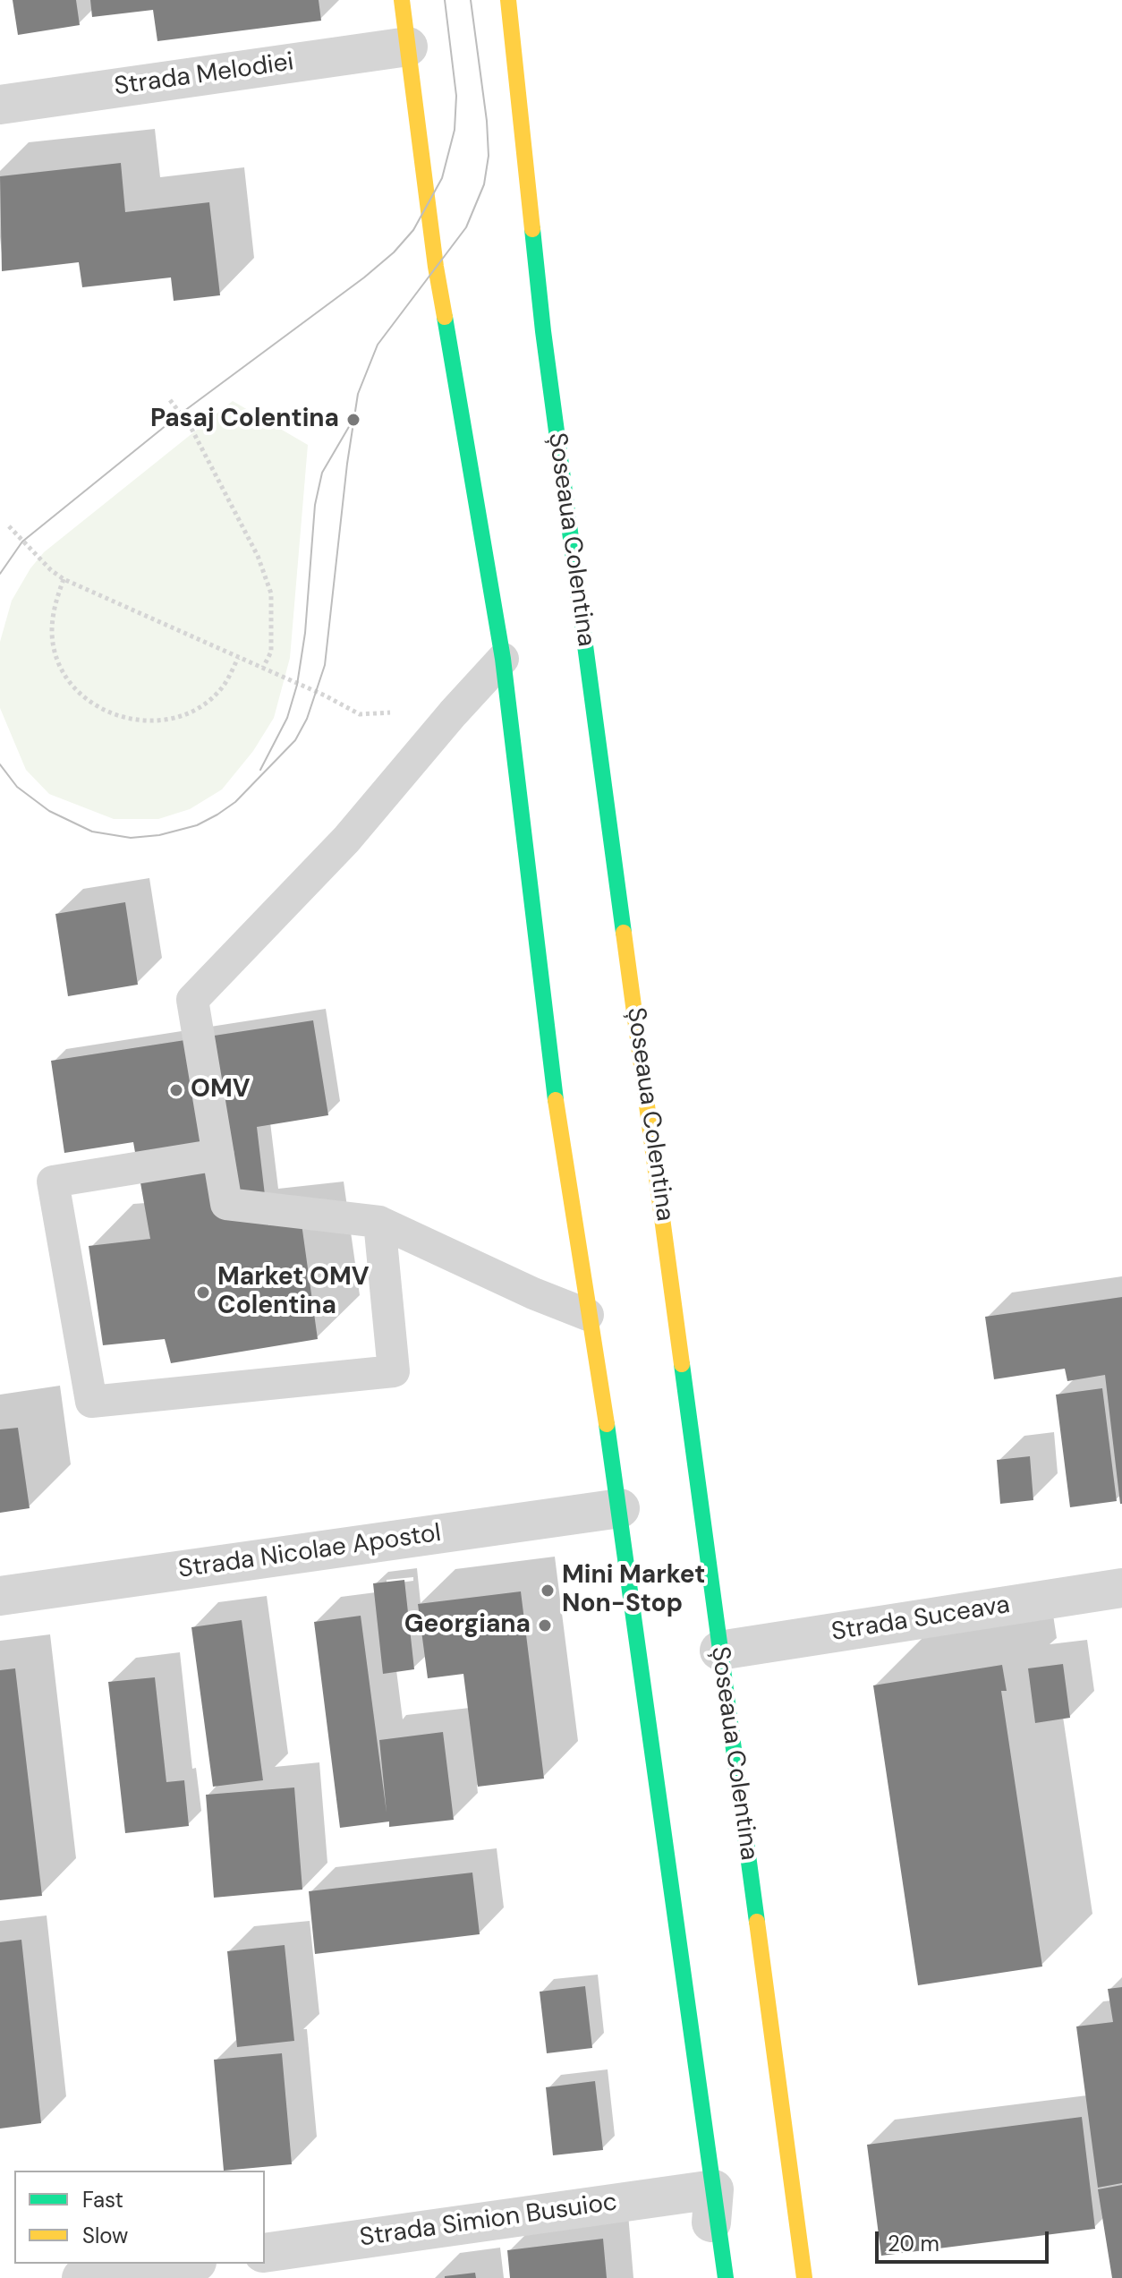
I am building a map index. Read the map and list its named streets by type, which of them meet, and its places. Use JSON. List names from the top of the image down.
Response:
{
  "streets": {
    "main road": ["Șoseaua Colentina"],
    "street": [
      "Strada Melodiei",
      "Strada Nicolae Apostol",
      "Strada Suceava",
      "Strada Simion Busuioc"
    ]
  },
  "crossings": [
    ["Șoseaua Colentina", "Strada Suceava"]
  ],
  "places": [
    "Pasaj Colentina",
    "OMV",
    "Market OMV Colentina",
    "Mini Market Non-Stop",
    "Georgiana"
  ],
  "legend": ["Fast", "Slow"],
  "scale_bar": "20 m"
}
